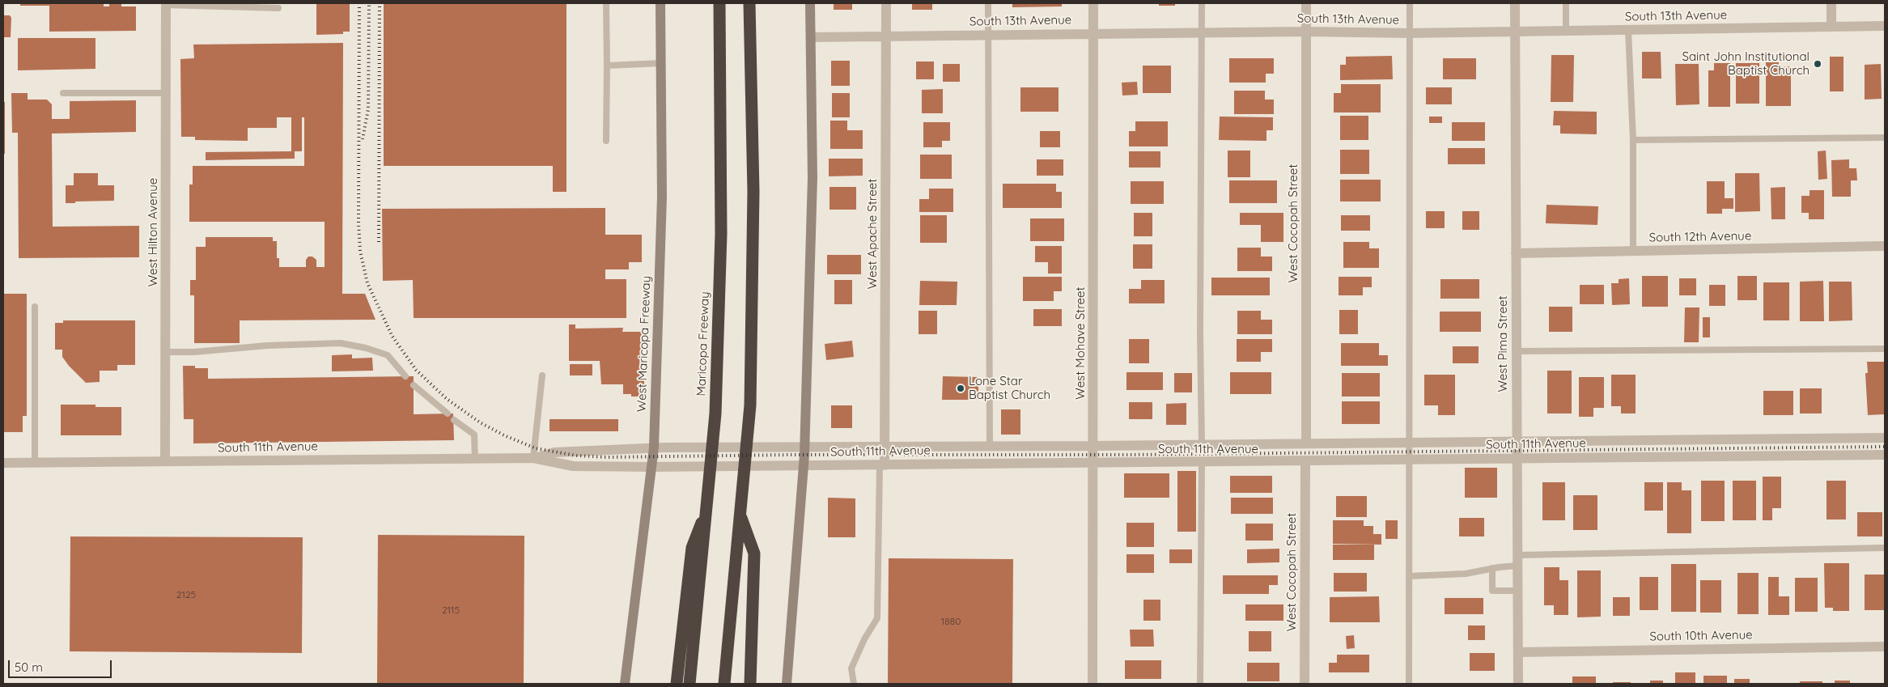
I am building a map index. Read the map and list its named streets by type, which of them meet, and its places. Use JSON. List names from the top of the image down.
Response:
{
  "streets": {
    "highway": ["Maricopa Freeway"],
    "main road": ["West Maricopa Freeway"],
    "street": [
      "South 13th Avenue",
      "West Cocopah Street",
      "West Hilton Avenue",
      "West Apache Street",
      "South 12th Avenue",
      "West Mohave Street",
      "West Pima Street",
      "South 11th Avenue",
      "South 10th Avenue"
    ]
  },
  "crossings": [
    ["South 13th Avenue", "West Cocopah Street"],
    ["South 13th Avenue", "West Apache Street"],
    ["South 13th Avenue", "West Mohave Street"],
    ["South 13th Avenue", "West Pima Street"],
    ["West Cocopah Street", "South 11th Avenue"],
    ["West Hilton Avenue", "South 11th Avenue"],
    ["West Apache Street", "South 11th Avenue"],
    ["South 12th Avenue", "West Pima Street"],
    ["West Mohave Street", "South 11th Avenue"],
    ["West Maricopa Freeway", "South 11th Avenue"],
    ["West Pima Street", "South 11th Avenue"],
    ["West Pima Street", "South 10th Avenue"]
  ],
  "places": ["Saint John Institutional Baptist Church", "Lone Star Baptist Church"],
  "house_numbers": ["2125", "2115", "1880"],
  "scale_bar": "50 m"
}
